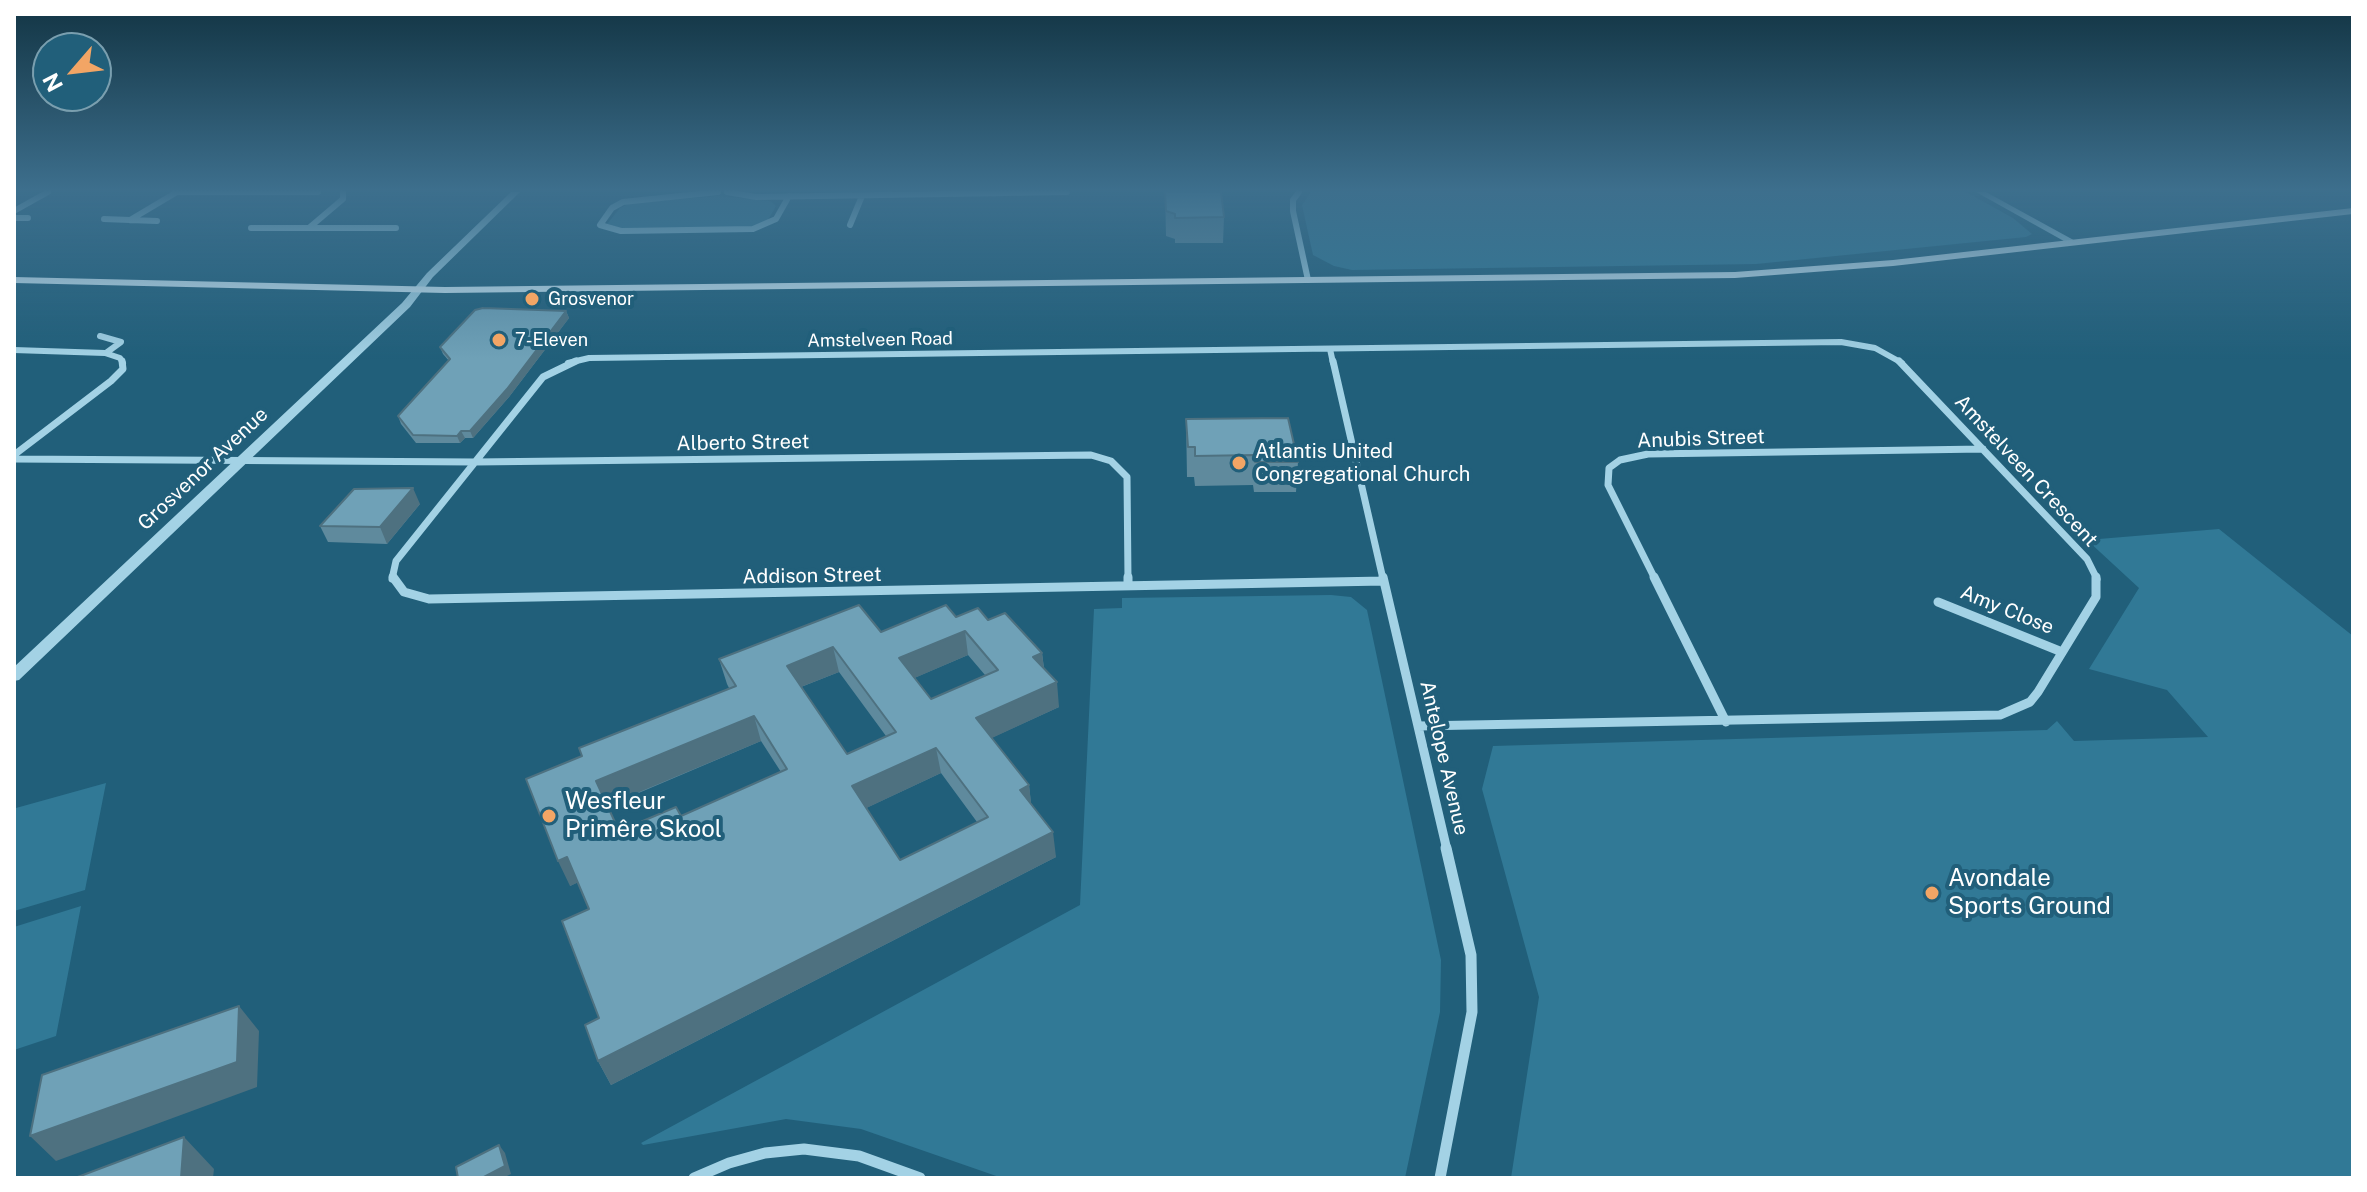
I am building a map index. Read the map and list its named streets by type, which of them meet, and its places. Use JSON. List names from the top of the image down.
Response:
{
  "streets": {
    "street": [
      "Amstelveen Road",
      "Anubis Street",
      "Alberto Street",
      "Grosvenor Avenue",
      "Amstelveen Crescent",
      "Addison Street",
      "Amy Close",
      "Antelope Avenue"
    ]
  },
  "crossings": [
    ["Amstelveen Road", "Alberto Street"],
    ["Amstelveen Road", "Amstelveen Crescent"],
    ["Amstelveen Road", "Addison Street"],
    ["Amstelveen Road", "Antelope Avenue"],
    ["Anubis Street", "Amstelveen Crescent"],
    ["Alberto Street", "Grosvenor Avenue"],
    ["Alberto Street", "Addison Street"],
    ["Amstelveen Crescent", "Amy Close"],
    ["Amstelveen Crescent", "Antelope Avenue"],
    ["Addison Street", "Antelope Avenue"]
  ],
  "places": [
    "Grosvenor",
    "7-Eleven",
    "Atlantis United Congregational Church",
    "Wesfleur Primêre Skool",
    "Avondale Sports Ground"
  ],
  "north": "bottom left"
}
